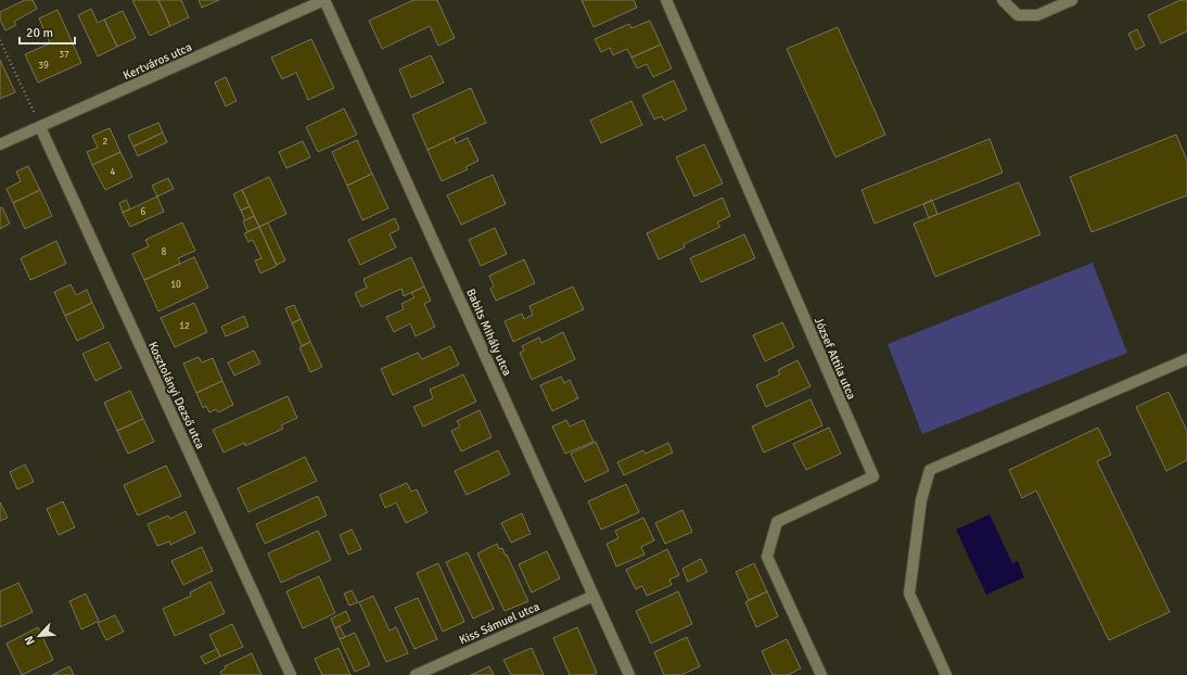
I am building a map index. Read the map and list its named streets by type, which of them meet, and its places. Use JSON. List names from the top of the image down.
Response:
{
  "streets": {
    "street": [
      "Kertváros utca",
      "Babits Mihály utca",
      "József Attila utca",
      "Kosztolányi Dezső utca",
      "Kiss Sámuel utca"
    ]
  },
  "crossings": [
    ["Kertváros utca", "Babits Mihály utca"],
    ["Kertváros utca", "Kosztolányi Dezső utca"],
    ["Babits Mihály utca", "Kiss Sámuel utca"]
  ],
  "house_numbers": [
    "37",
    "39",
    "2",
    "4",
    "6",
    "8",
    "10",
    "12"
  ],
  "scale_bar": "20 m",
  "north": "bottom left"
}
